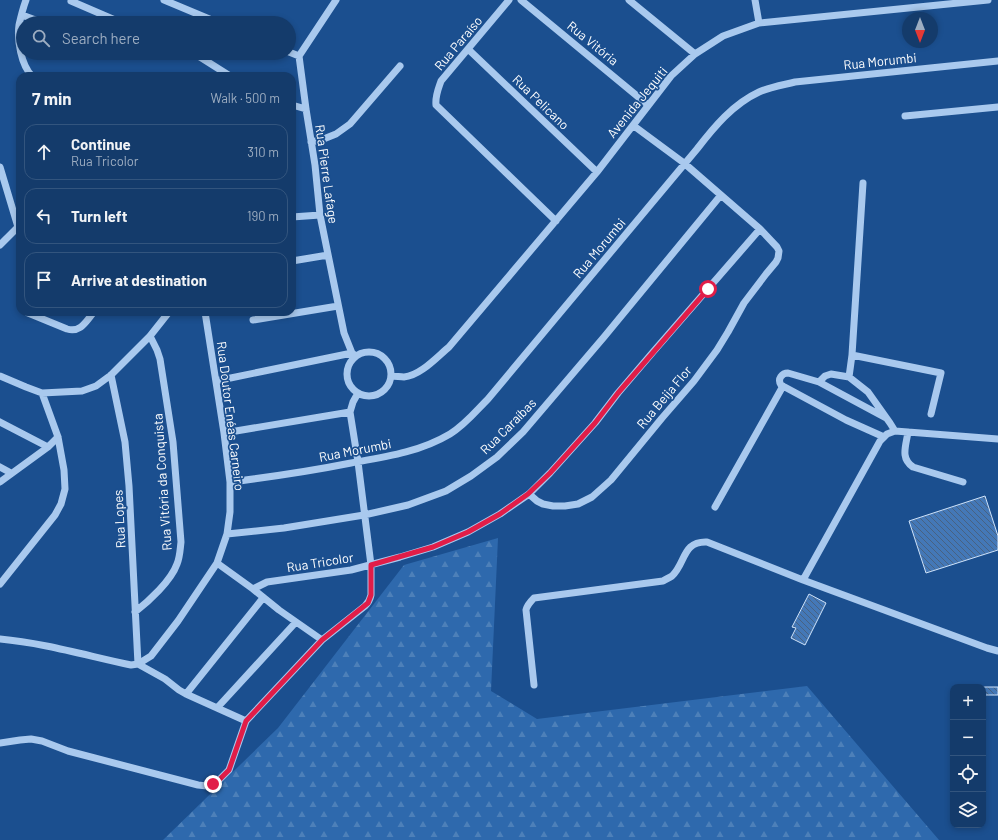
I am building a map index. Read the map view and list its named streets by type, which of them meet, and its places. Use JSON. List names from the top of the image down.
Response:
{
  "streets": {
    "street": [
      "Rua Paraíso",
      "Rua Vitória",
      "Rua Morumbi",
      "Rua Pelicano",
      "Avenida Jequiti",
      "Rua Pierre Lafage",
      "Rua Beija Flor",
      "Rua Doutor Enéas Carneiro",
      "Rua Caraíbas",
      "Rua Vitória da Conquista",
      "Rua Lopes",
      "Rua Tricolor"
    ]
  },
  "crossings": [
    ["Rua Paraíso", "Rua Pelicano"],
    ["Rua Paraíso", "Avenida Jequiti"],
    ["Rua Vitória", "Avenida Jequiti"],
    ["Rua Morumbi", "Rua Doutor Enéas Carneiro"],
    ["Rua Pelicano", "Avenida Jequiti"],
    ["Avenida Jequiti", "Rua Pierre Lafage"],
    ["Rua Beija Flor", "Rua Tricolor"],
    ["Rua Doutor Enéas Carneiro", "Rua Caraíbas"],
    ["Rua Doutor Enéas Carneiro", "Rua Lopes"],
    ["Rua Vitória da Conquista", "Rua Lopes"]
  ],
  "north": "bottom",
  "page": {
    "search": "Search here",
    "heading": ["7 min", "Walk · 500 m"],
    "list": [
      ["Continue", "Rua Tricolor", "310 m"],
      ["Turn left", "190 m"],
      "Arrive at destination"
    ],
    "map_buttons": ["+", "−"]
  }
}
